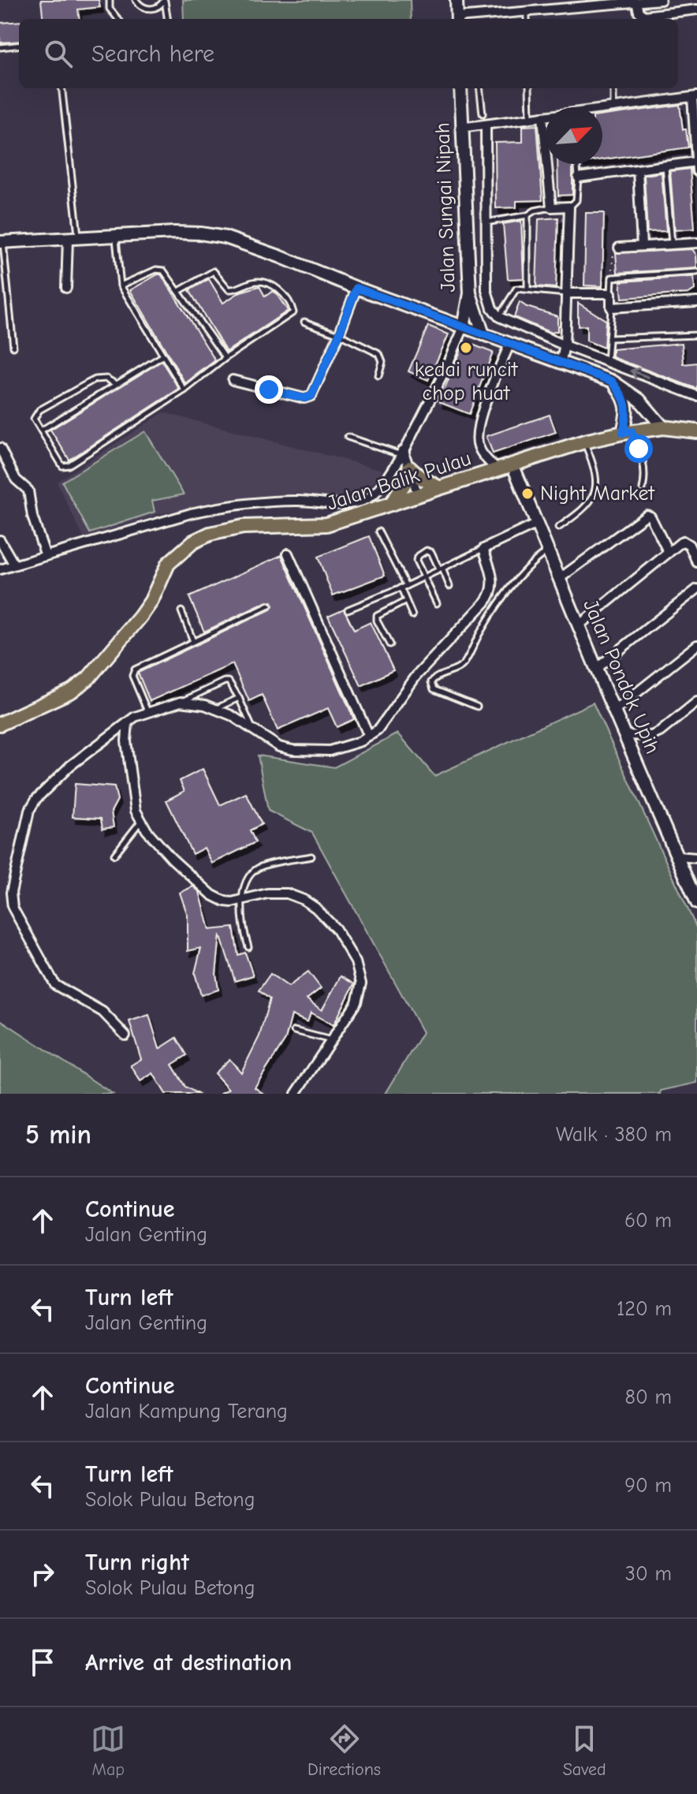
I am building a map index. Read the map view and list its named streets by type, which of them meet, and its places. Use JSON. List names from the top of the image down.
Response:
{
  "streets": {
    "main road": ["Jalan Sungai Nipah", "Jalan Balik Pulau", "Jalan Pondok Upih"]
  },
  "crossings": [
    ["Jalan Balik Pulau", "Jalan Pondok Upih"]
  ],
  "places": ["kedai runcit chop huat", "Night Market"],
  "north": "top right",
  "page": {
    "search": "Search here",
    "heading": ["5 min", "Walk · 380 m"],
    "list": [
      ["Continue", "Jalan Genting", "60 m"],
      ["Turn left", "Jalan Genting", "120 m"],
      ["Continue", "Jalan Kampung Terang", "80 m"],
      ["Turn left", "Solok Pulau Betong", "90 m"],
      ["Turn right", "Solok Pulau Betong", "30 m"],
      "Arrive at destination"
    ],
    "nav": ["Map", "Directions", "Saved"]
  }
}
